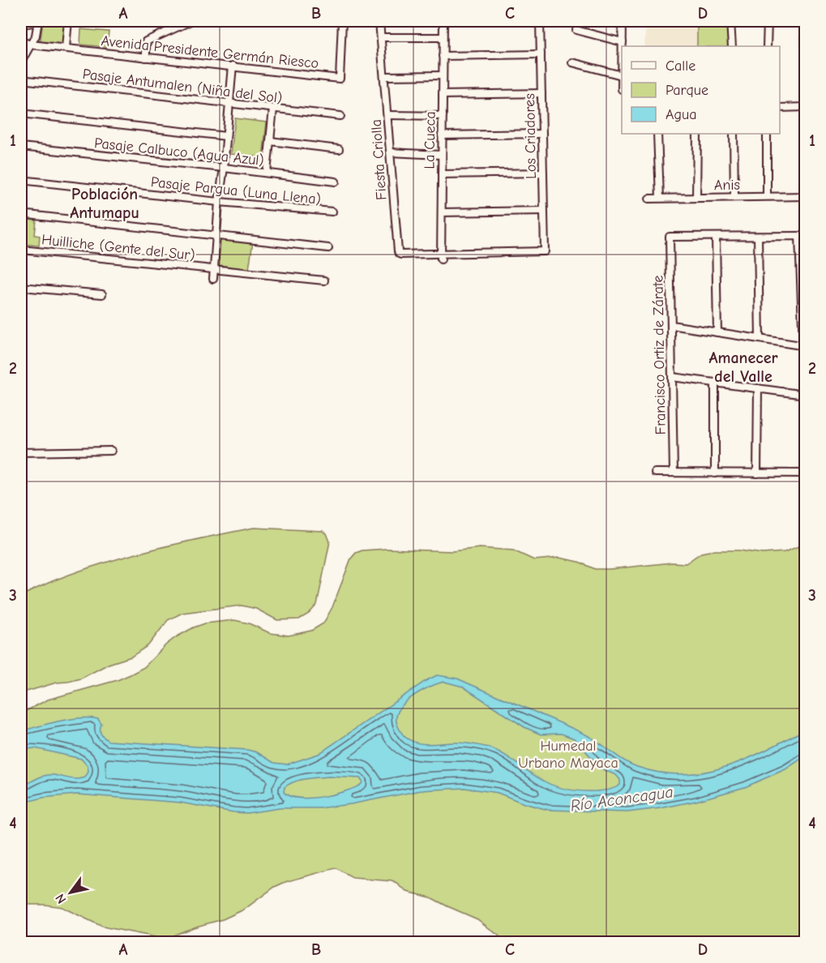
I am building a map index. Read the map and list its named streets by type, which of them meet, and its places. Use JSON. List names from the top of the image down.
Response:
{
  "streets": {
    "street": [
      "Avenida Presidente Germán Riesco",
      "Pasaje Antumalen (Niña del Sol)",
      "Los Criadores",
      "La Cueca",
      "Pasaje Calbuco (Agua Azul)",
      "Fiesta Criolla",
      "Anis",
      "Pasaje Pargua (Luna Llena)",
      "Huilliche (Gente del Sur)",
      "Francisco Ortiz de Zárate"
    ]
  },
  "crossings": [
    ["Los Criadores", "La Cueca"],
    ["Los Criadores", "Fiesta Criolla"],
    ["La Cueca", "Fiesta Criolla"]
  ],
  "districts": ["Población Antumapu", "Amanecer del Valle"],
  "water": ["Río Aconcagua"],
  "parks": ["Humedal Urbano Mayaca"],
  "legend": ["Calle", "Parque", "Agua"],
  "north": "bottom left",
  "grid": {
    "columns": [
      "A",
      "B",
      "C",
      "D"
    ],
    "rows": [
      "1",
      "2",
      "3",
      "4"
    ]
  }
}
